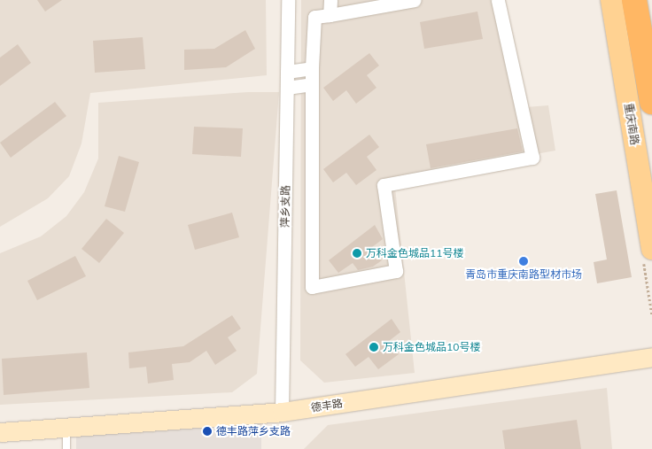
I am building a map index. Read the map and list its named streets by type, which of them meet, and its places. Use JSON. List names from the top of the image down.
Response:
{
  "streets": {
    "main road": ["重庆南路"],
    "street": ["萍乡支路", "德丰路"]
  },
  "crossings": [
    ["萍乡支路", "德丰路"]
  ],
  "places": [
    "万科金色城品11号楼",
    "青岛市重庆南路型材市场",
    "万科金色城品10号楼",
    "德丰路萍乡支路"
  ]
}
